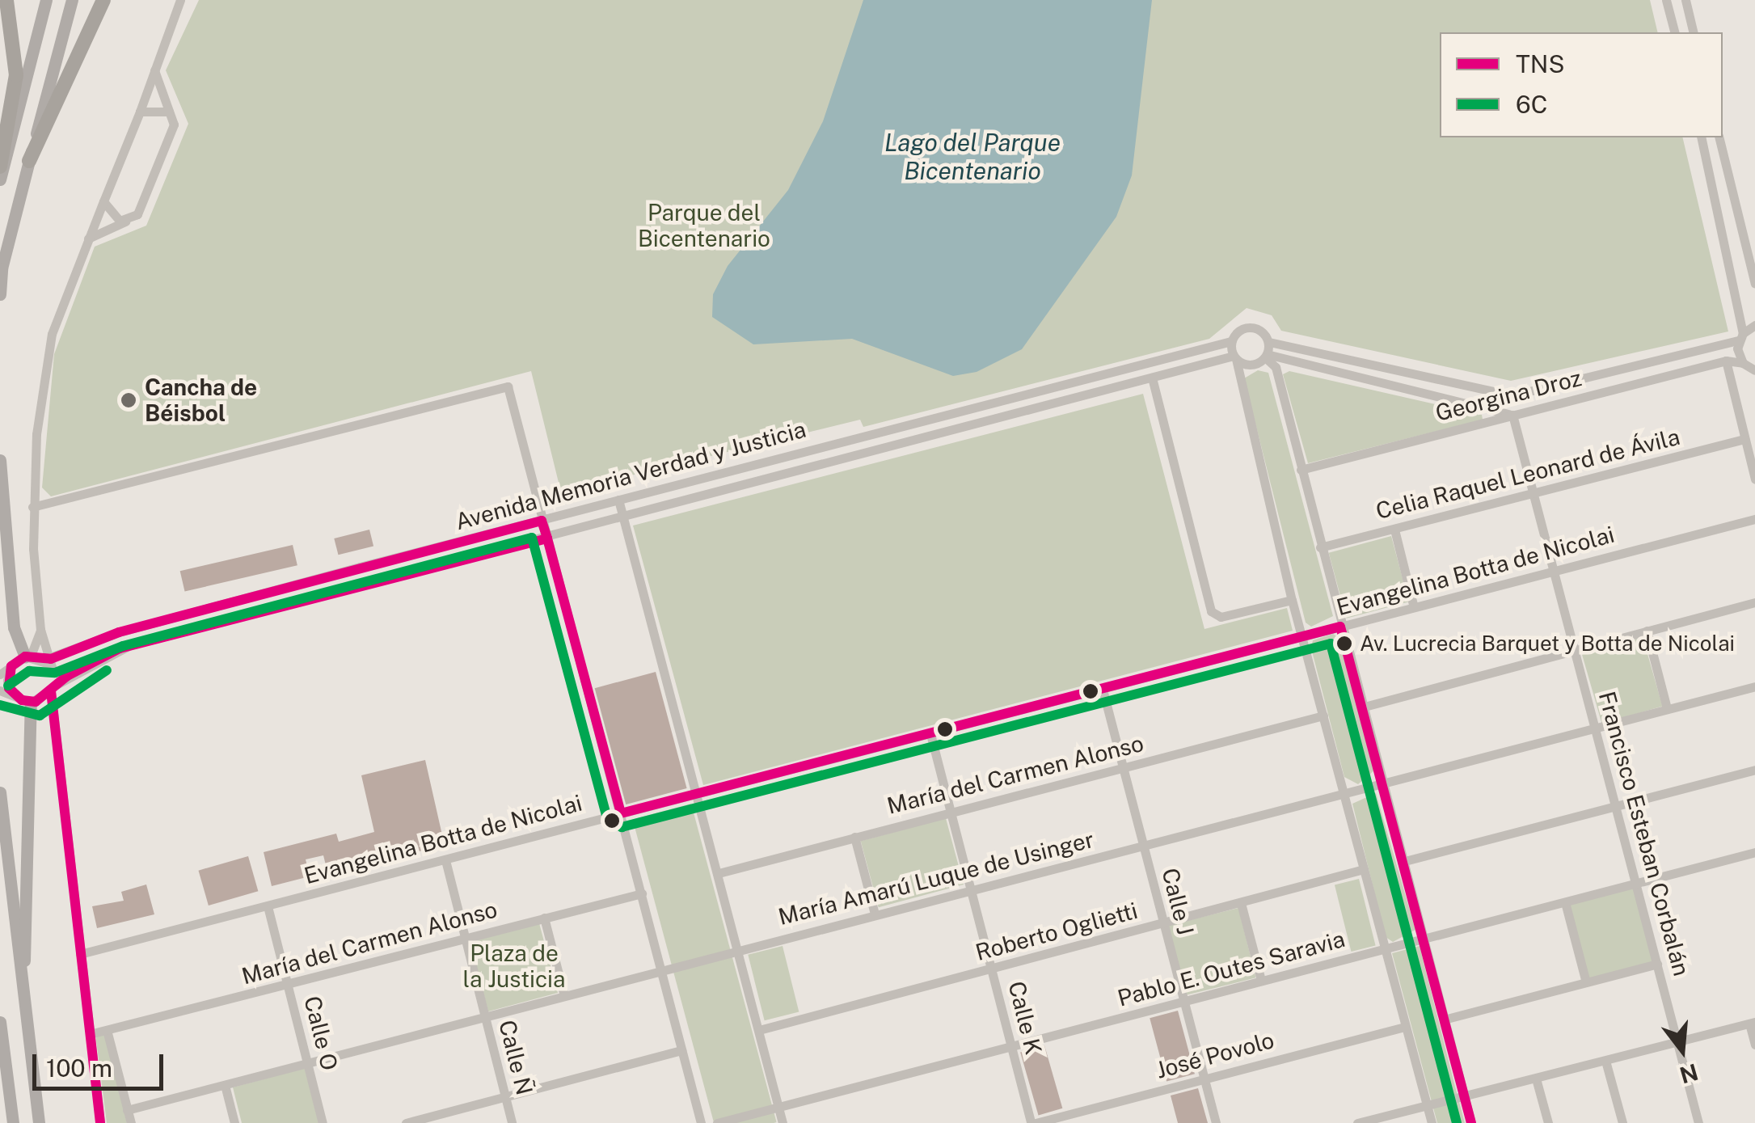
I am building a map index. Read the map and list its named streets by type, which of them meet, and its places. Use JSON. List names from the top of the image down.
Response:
{
  "streets": {
    "street": [
      "Georgina Droz",
      "Celia Raquel Leonard de Ávila",
      "Avenida Memoria Verdad y Justicia",
      "Evangelina Botta de Nicolai",
      "María del Carmen Alonso",
      "Francisco Esteban Corbalán",
      "María Amarú Luque de Usinger",
      "Calle J",
      "Roberto Oglietti",
      "Pablo E. Outes Saravia",
      "Calle K",
      "Calle O",
      "José Povolo",
      "Calle Ñ"
    ]
  },
  "crossings": [
    ["Georgina Droz", "Avenida Memoria Verdad y Justicia"],
    ["Georgina Droz", "Francisco Esteban Corbalán"],
    ["Celia Raquel Leonard de Ávila", "Francisco Esteban Corbalán"],
    ["Avenida Memoria Verdad y Justicia", "Francisco Esteban Corbalán"],
    ["Evangelina Botta de Nicolai", "Francisco Esteban Corbalán"],
    ["Evangelina Botta de Nicolai", "Calle J"],
    ["Evangelina Botta de Nicolai", "Calle K"],
    ["Evangelina Botta de Nicolai", "Calle O"],
    ["Evangelina Botta de Nicolai", "Calle Ñ"],
    ["María del Carmen Alonso", "Calle J"],
    ["María del Carmen Alonso", "Calle K"],
    ["María del Carmen Alonso", "Calle O"],
    ["María del Carmen Alonso", "Calle Ñ"],
    ["Francisco Esteban Corbalán", "María Amarú Luque de Usinger"],
    ["Francisco Esteban Corbalán", "Pablo E. Outes Saravia"],
    ["María Amarú Luque de Usinger", "Calle J"],
    ["María Amarú Luque de Usinger", "Calle K"],
    ["María Amarú Luque de Usinger", "Calle O"],
    ["María Amarú Luque de Usinger", "Calle Ñ"],
    ["Calle J", "Roberto Oglietti"],
    ["Calle J", "Pablo E. Outes Saravia"],
    ["Calle J", "José Povolo"],
    ["Roberto Oglietti", "Calle K"],
    ["Pablo E. Outes Saravia", "Calle K"],
    ["Calle K", "José Povolo"]
  ],
  "water": ["Lago del Parque Bicentenario"],
  "parks": ["Parque del Bicentenario", "Plaza de la Justicia"],
  "places": ["Cancha de Béisbol", "Av. Lucrecia Barquet y Botta de Nicolai"],
  "lines": ["transit line TNS", "transit line 6C"],
  "legend": ["TNS", "6C"],
  "scale_bar": "100 m",
  "north": "bottom"
}
